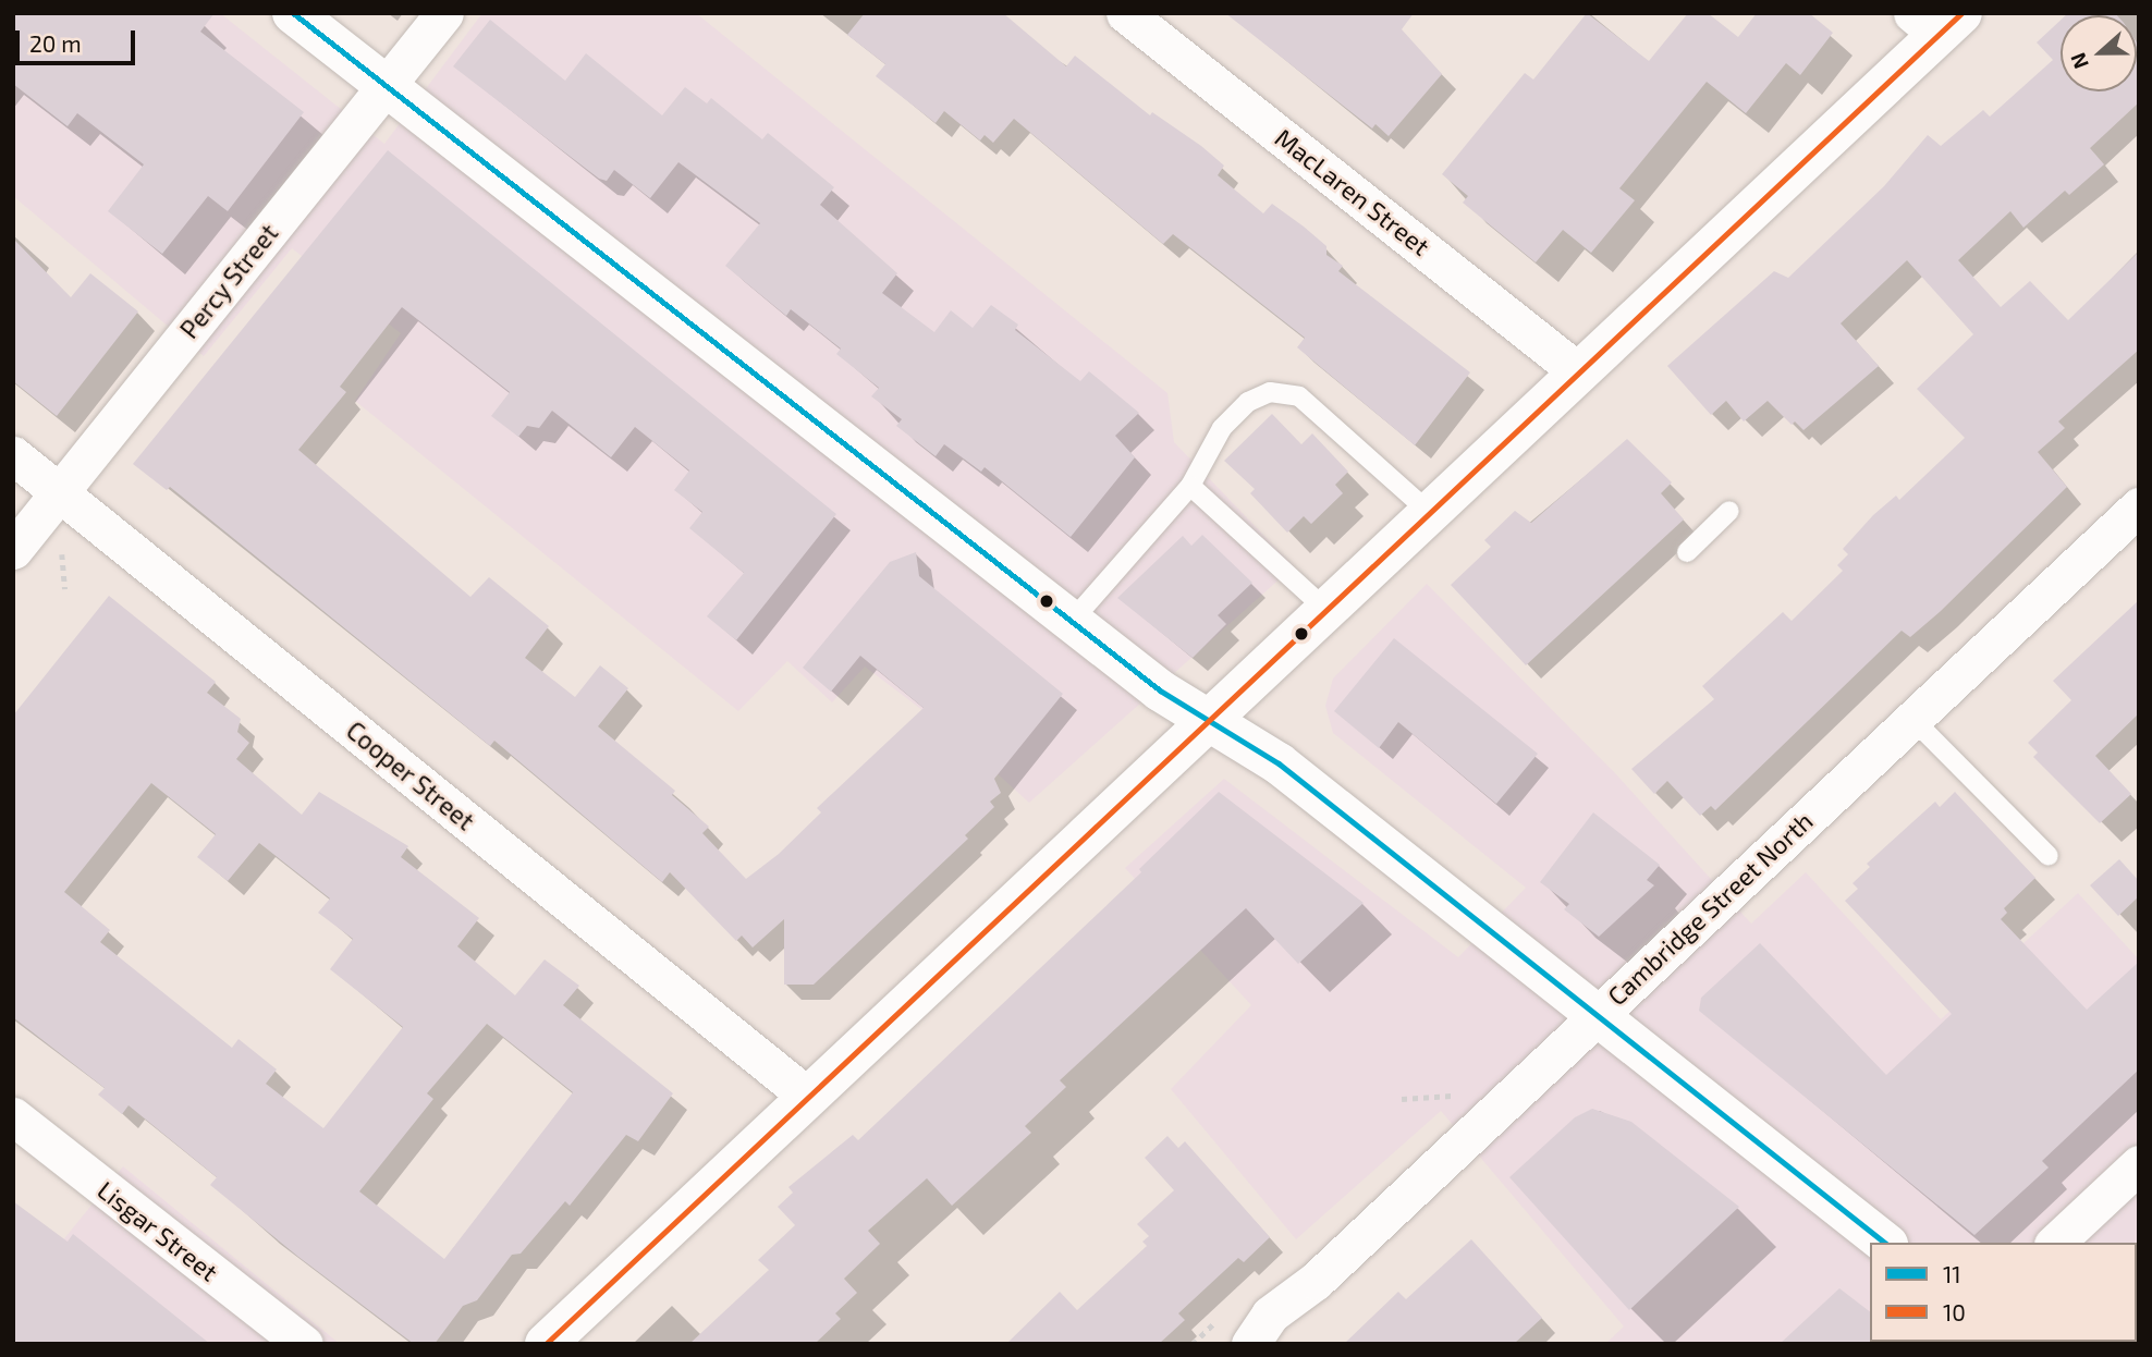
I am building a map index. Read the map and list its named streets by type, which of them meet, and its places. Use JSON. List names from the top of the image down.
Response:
{
  "streets": {
    "street": [
      "MacLaren Street",
      "Percy Street",
      "Cooper Street",
      "Cambridge Street North",
      "Lisgar Street"
    ]
  },
  "crossings": [
    ["Percy Street", "Cooper Street"]
  ],
  "lines": ["transit line 11", "transit line 10"],
  "legend": ["11", "10"],
  "scale_bar": "20 m",
  "north": "left"
}
